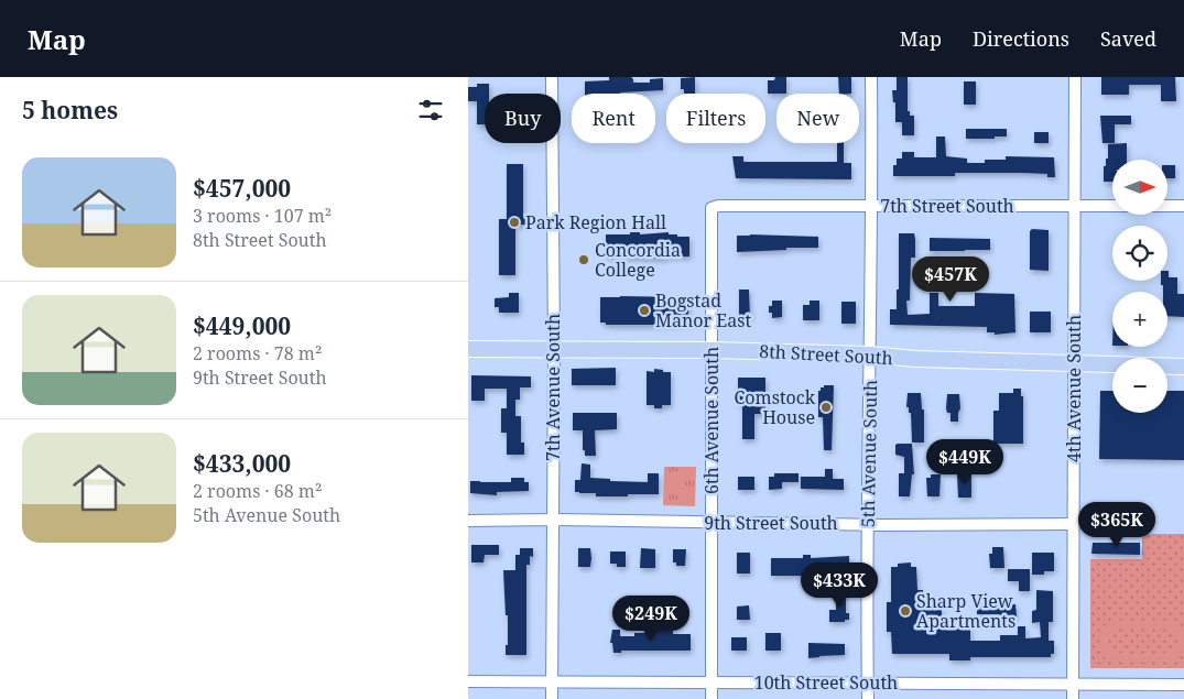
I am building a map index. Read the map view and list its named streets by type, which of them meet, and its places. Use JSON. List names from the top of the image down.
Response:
{
  "streets": {
    "main road": ["8th Street South"],
    "street": [
      "7th Street South",
      "7th Avenue South",
      "4th Avenue South",
      "6th Avenue South",
      "5th Avenue South",
      "9th Street South",
      "10th Street South"
    ]
  },
  "crossings": [
    ["7th Street South", "4th Avenue South"],
    ["7th Street South", "6th Avenue South"],
    ["7th Street South", "5th Avenue South"],
    ["8th Street South", "7th Avenue South"],
    ["8th Street South", "4th Avenue South"],
    ["8th Street South", "6th Avenue South"],
    ["8th Street South", "5th Avenue South"],
    ["7th Avenue South", "9th Street South"],
    ["7th Avenue South", "10th Street South"],
    ["4th Avenue South", "9th Street South"],
    ["4th Avenue South", "10th Street South"],
    ["6th Avenue South", "9th Street South"],
    ["6th Avenue South", "10th Street South"],
    ["5th Avenue South", "9th Street South"],
    ["5th Avenue South", "10th Street South"]
  ],
  "places": [
    "Park Region Hall",
    "Concordia College",
    "Bogstad Manor East",
    "Comstock House",
    "Sharp View Apartments"
  ],
  "north": "right",
  "page": {
    "header": "Map",
    "nav": ["Map", "Directions", "Saved"],
    "heading": "5 homes",
    "chip": [
      "Buy",
      "Rent",
      "Filters",
      "New"
    ],
    "list": [
      {
        "name": "$457,000",
        "note": "3 rooms · 107 m² · 8th Street South"
      },
      {
        "name": "$449,000",
        "note": "2 rooms · 78 m² · 9th Street South"
      },
      {
        "name": "$433,000",
        "note": "2 rooms · 68 m² · 5th Avenue South"
      }
    ],
    "map_buttons": ["+", "−"],
    "price": [
      "$457K",
      "$449K",
      "$365K",
      "$433K",
      "$249K"
    ]
  }
}
